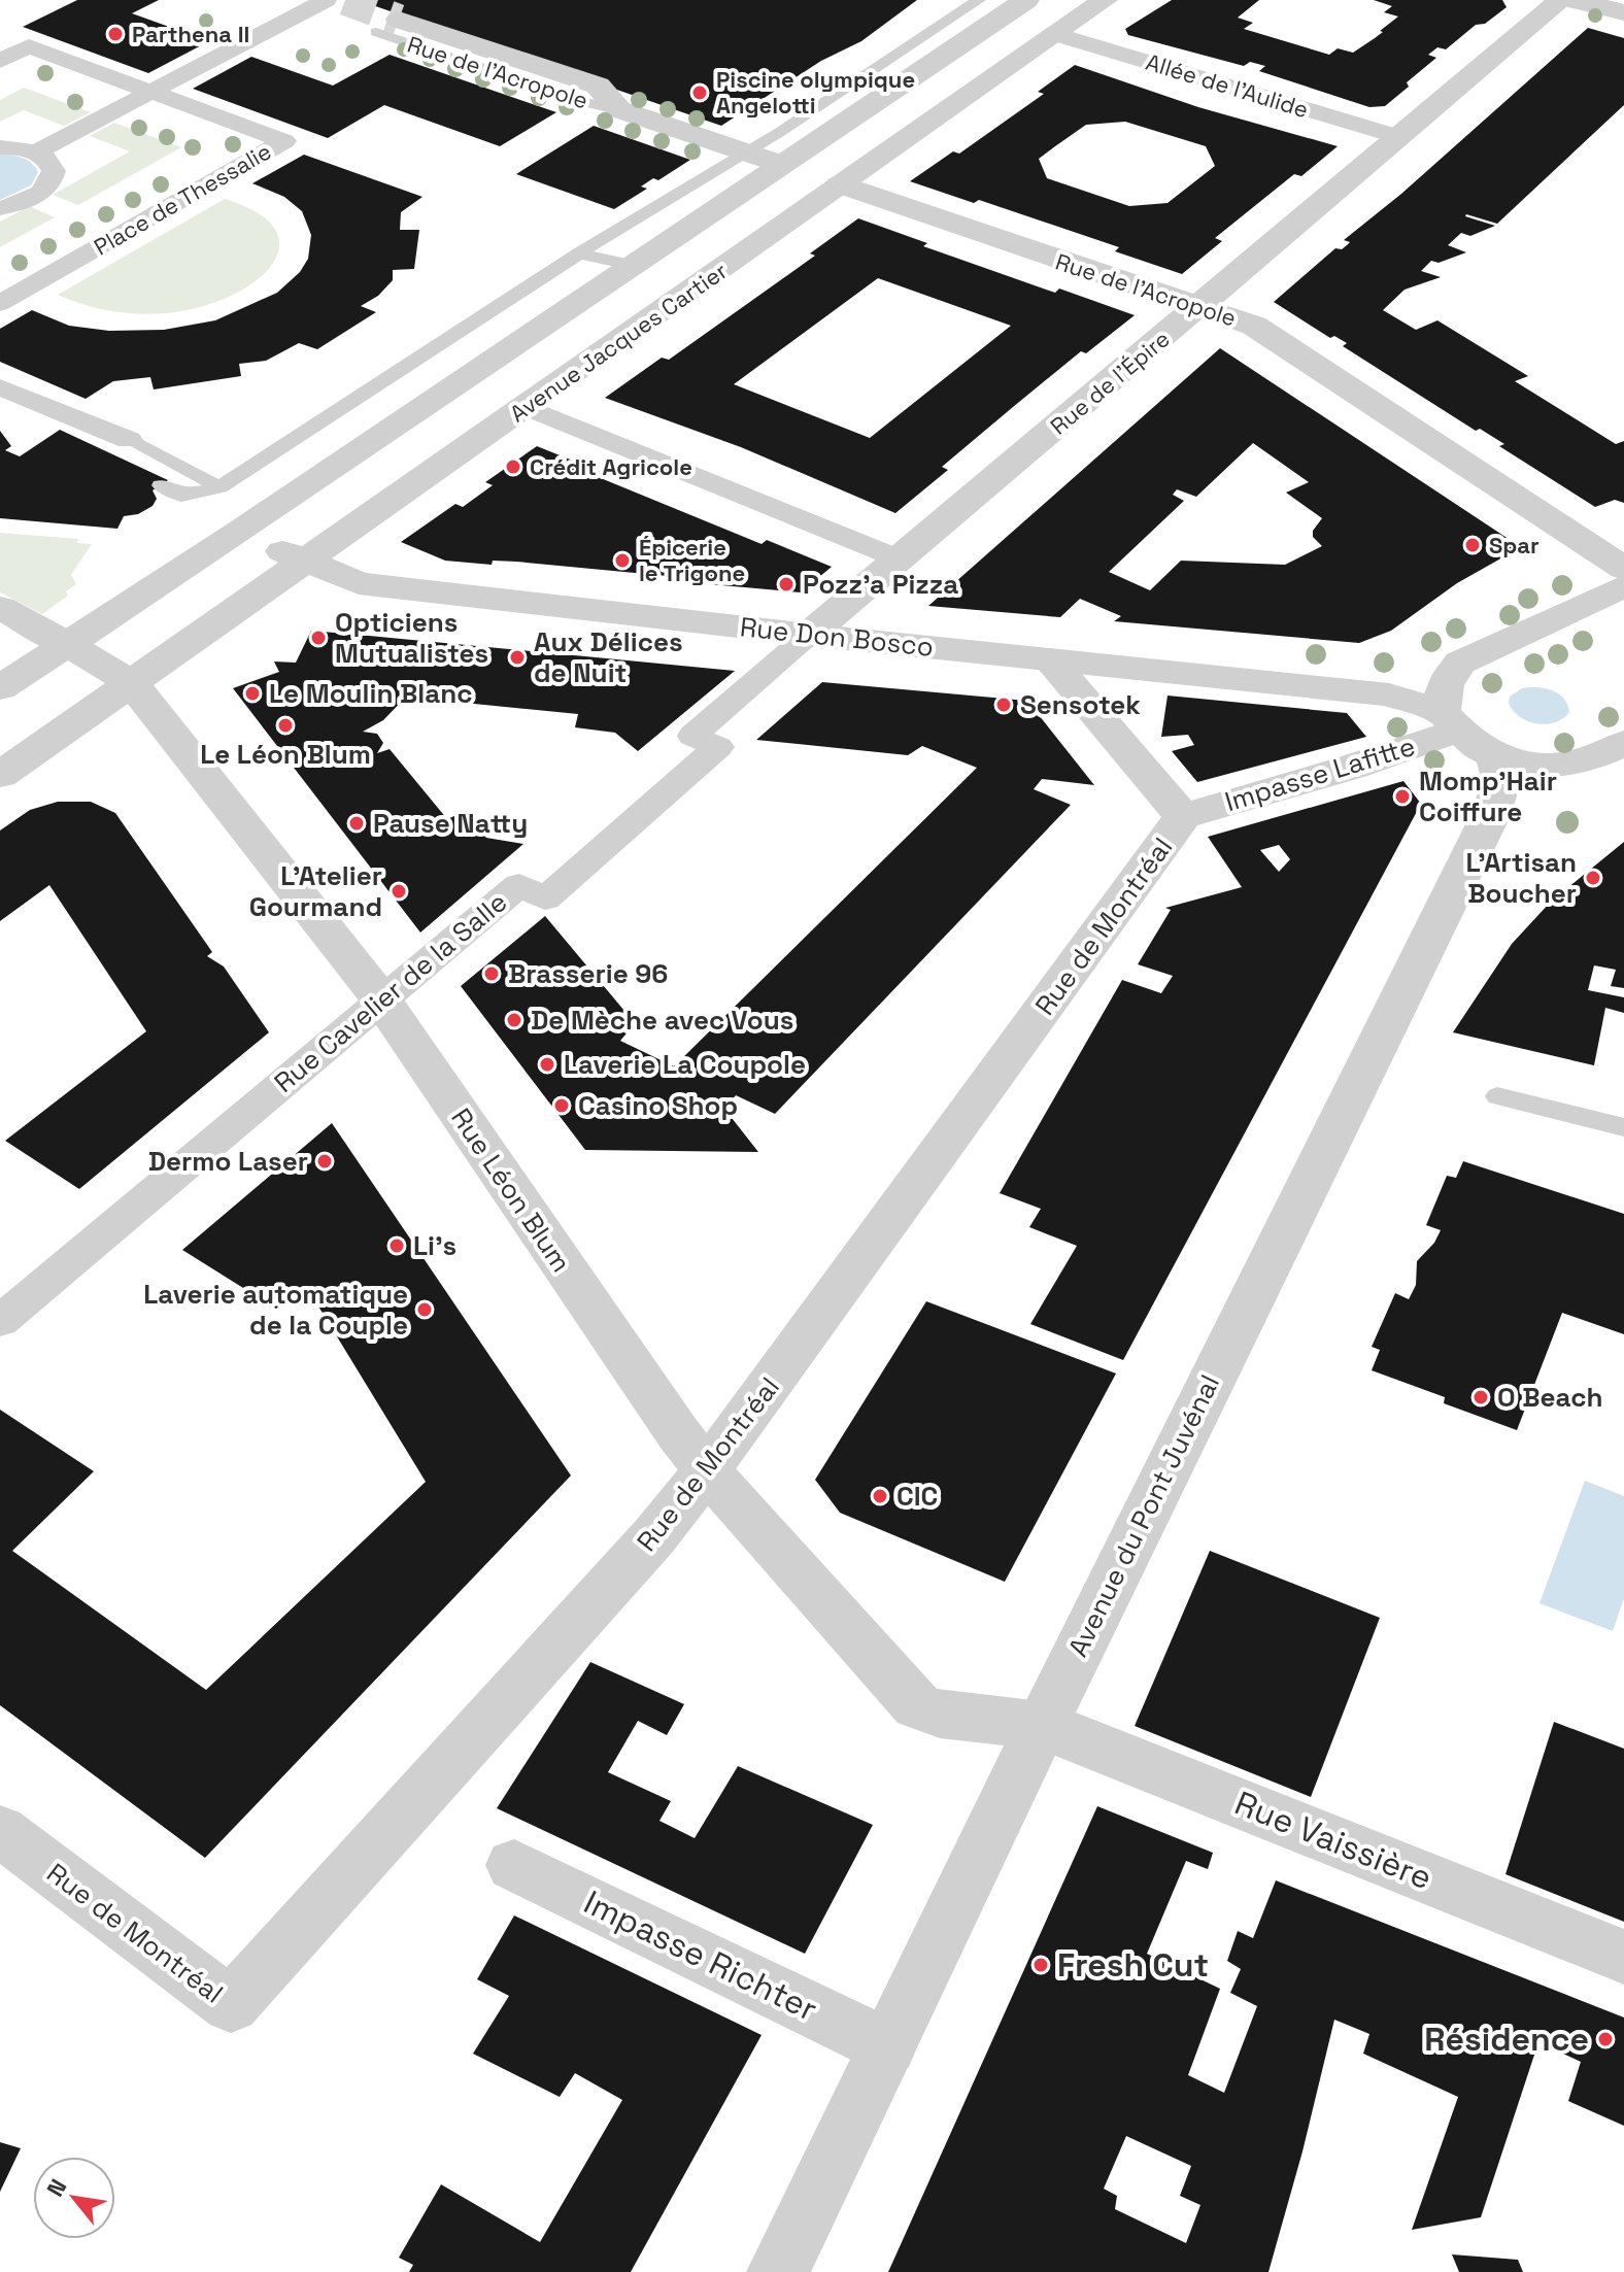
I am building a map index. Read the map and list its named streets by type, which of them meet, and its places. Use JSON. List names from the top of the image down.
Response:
{
  "streets": {
    "street": [
      "Rue de l'Acropole",
      "Allée de l'Aulide",
      "Place de Thessalie",
      "Avenue Jacques Cartier",
      "Rue de l'Épire",
      "Rue Don Bosco",
      "Impasse Lafitte",
      "Rue de Montréal",
      "Rue Cavelier de la Salle",
      "Rue Léon Blum",
      "Avenue du Pont Juvénal",
      "Rue Vaissière",
      "Impasse Richter"
    ]
  },
  "crossings": [
    ["Rue de l'Acropole", "Avenue Jacques Cartier"],
    ["Rue de l'Acropole", "Rue de l'Épire"],
    ["Allée de l'Aulide", "Avenue Jacques Cartier"],
    ["Allée de l'Aulide", "Rue de l'Épire"],
    ["Avenue Jacques Cartier", "Rue Don Bosco"],
    ["Avenue Jacques Cartier", "Rue Léon Blum"],
    ["Rue de l'Épire", "Rue Don Bosco"],
    ["Rue de l'Épire", "Rue Cavelier de la Salle"],
    ["Rue Don Bosco", "Impasse Lafitte"],
    ["Rue Don Bosco", "Rue de Montréal"],
    ["Rue Don Bosco", "Rue Cavelier de la Salle"],
    ["Rue Don Bosco", "Avenue du Pont Juvénal"],
    ["Impasse Lafitte", "Rue de Montréal"],
    ["Impasse Lafitte", "Avenue du Pont Juvénal"],
    ["Rue de Montréal", "Rue Léon Blum"],
    ["Rue Cavelier de la Salle", "Rue Léon Blum"],
    ["Rue Léon Blum", "Avenue du Pont Juvénal"],
    ["Rue Léon Blum", "Rue Vaissière"],
    ["Avenue du Pont Juvénal", "Rue Vaissière"],
    ["Avenue du Pont Juvénal", "Impasse Richter"]
  ],
  "places": [
    "Parthena II",
    "Piscine olympique Angelotti",
    "Crédit Agricole",
    "Spar",
    "Épicerie le Trigone",
    "Pozz'a Pizza",
    "Opticiens Mutualistes",
    "Aux Délices de Nuit",
    "Le Moulin Blanc",
    "Sensotek",
    "Le Léon Blum",
    "Momp'Hair Coiffure",
    "Pause Natty",
    "L'Artisan Boucher",
    "L'Atelier Gourmand",
    "Brasserie 96",
    "De Mèche avec Vous",
    "Laverie La Coupole",
    "Casino Shop",
    "Dermo Laser",
    "Li's",
    "Laverie automatique de la Couple",
    "O Beach",
    "CIC",
    "Fresh Cut",
    "Résidence"
  ],
  "north": "top left"
}
